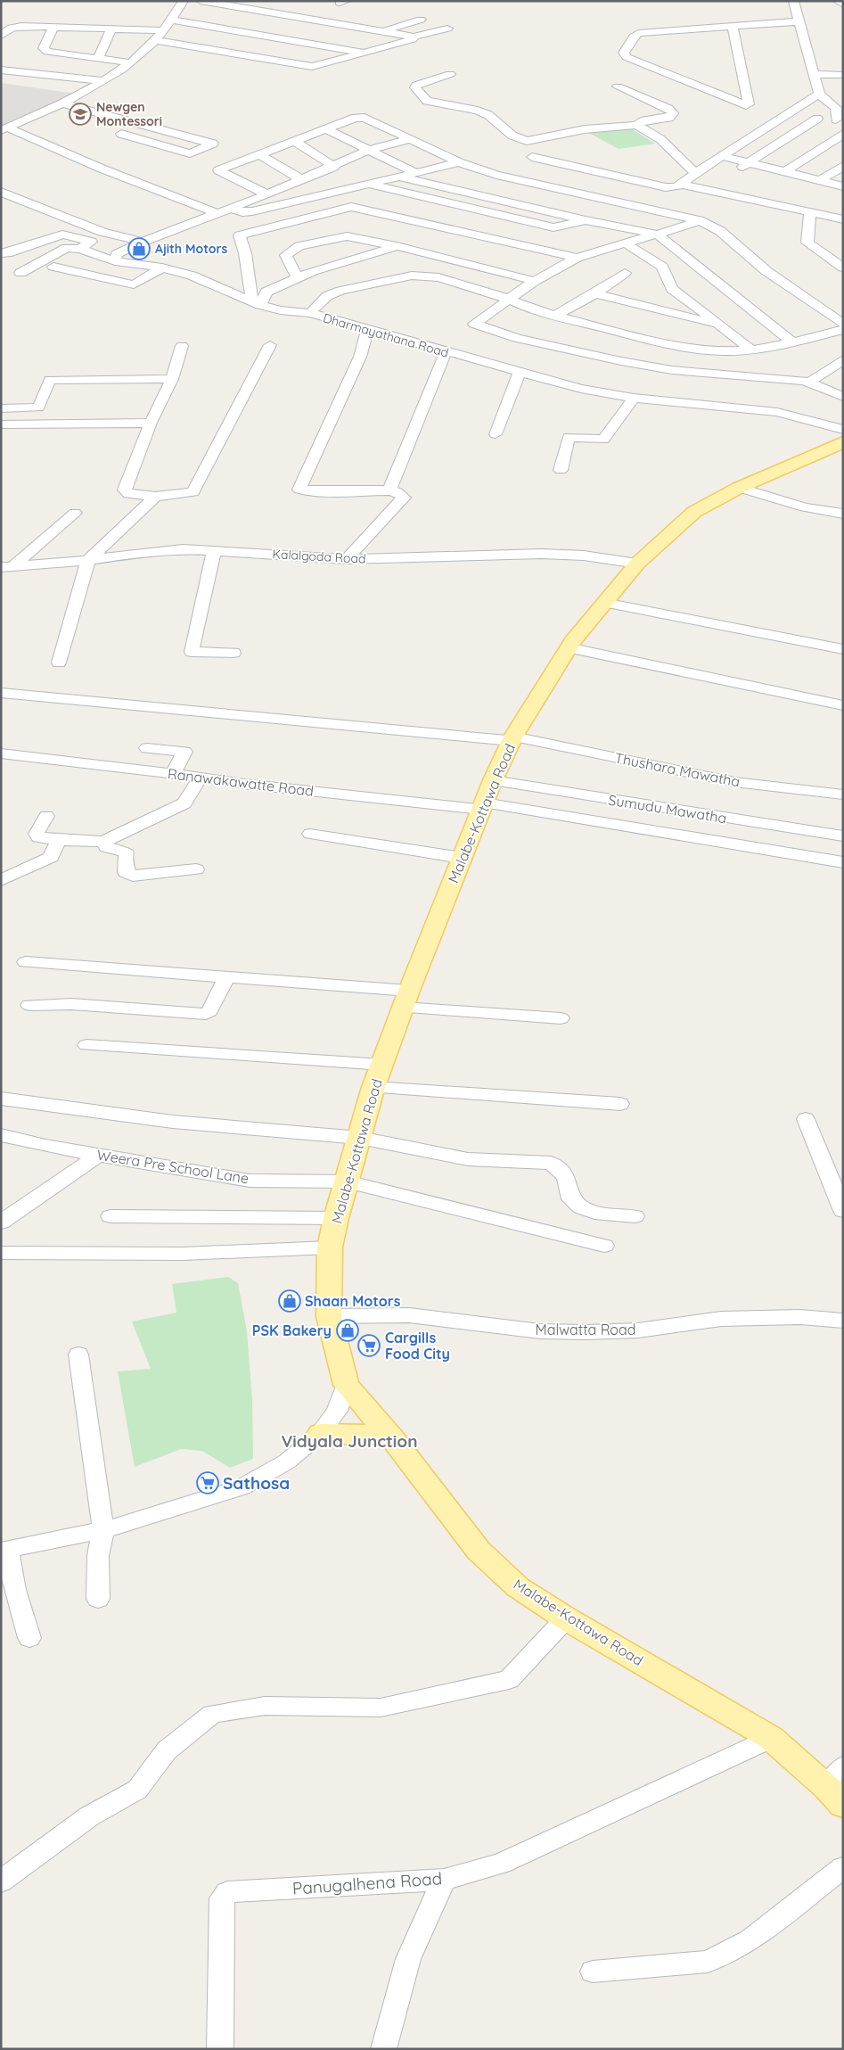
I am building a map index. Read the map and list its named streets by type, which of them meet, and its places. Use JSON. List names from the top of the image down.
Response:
{
  "streets": {
    "main road": ["Malabe-Kottawa Road"],
    "street": [
      "Dharmayathana Road",
      "Kalalgoda Road",
      "Thushara Mawatha",
      "Ranawakawatte Road",
      "Sumudu Mawatha",
      "Weera Pre School Lane",
      "Malwatta Road",
      "Panugalhena Road"
    ]
  },
  "crossings": [
    ["Kalalgoda Road", "Malabe-Kottawa Road"],
    ["Thushara Mawatha", "Malabe-Kottawa Road"],
    ["Ranawakawatte Road", "Malabe-Kottawa Road"],
    ["Sumudu Mawatha", "Malabe-Kottawa Road"],
    ["Malabe-Kottawa Road", "Weera Pre School Lane"],
    ["Malabe-Kottawa Road", "Malwatta Road"],
    ["Malabe-Kottawa Road", "Panugalhena Road"]
  ],
  "districts": ["Vidyala Junction"],
  "places": {
    "school or university": ["Newgen Montessori"],
    "shop": ["Ajith Motors", "Shaan Motors", "PSK Bakery"],
    "supermarket": ["Cargills Food City", "Sathosa"]
  }
}
